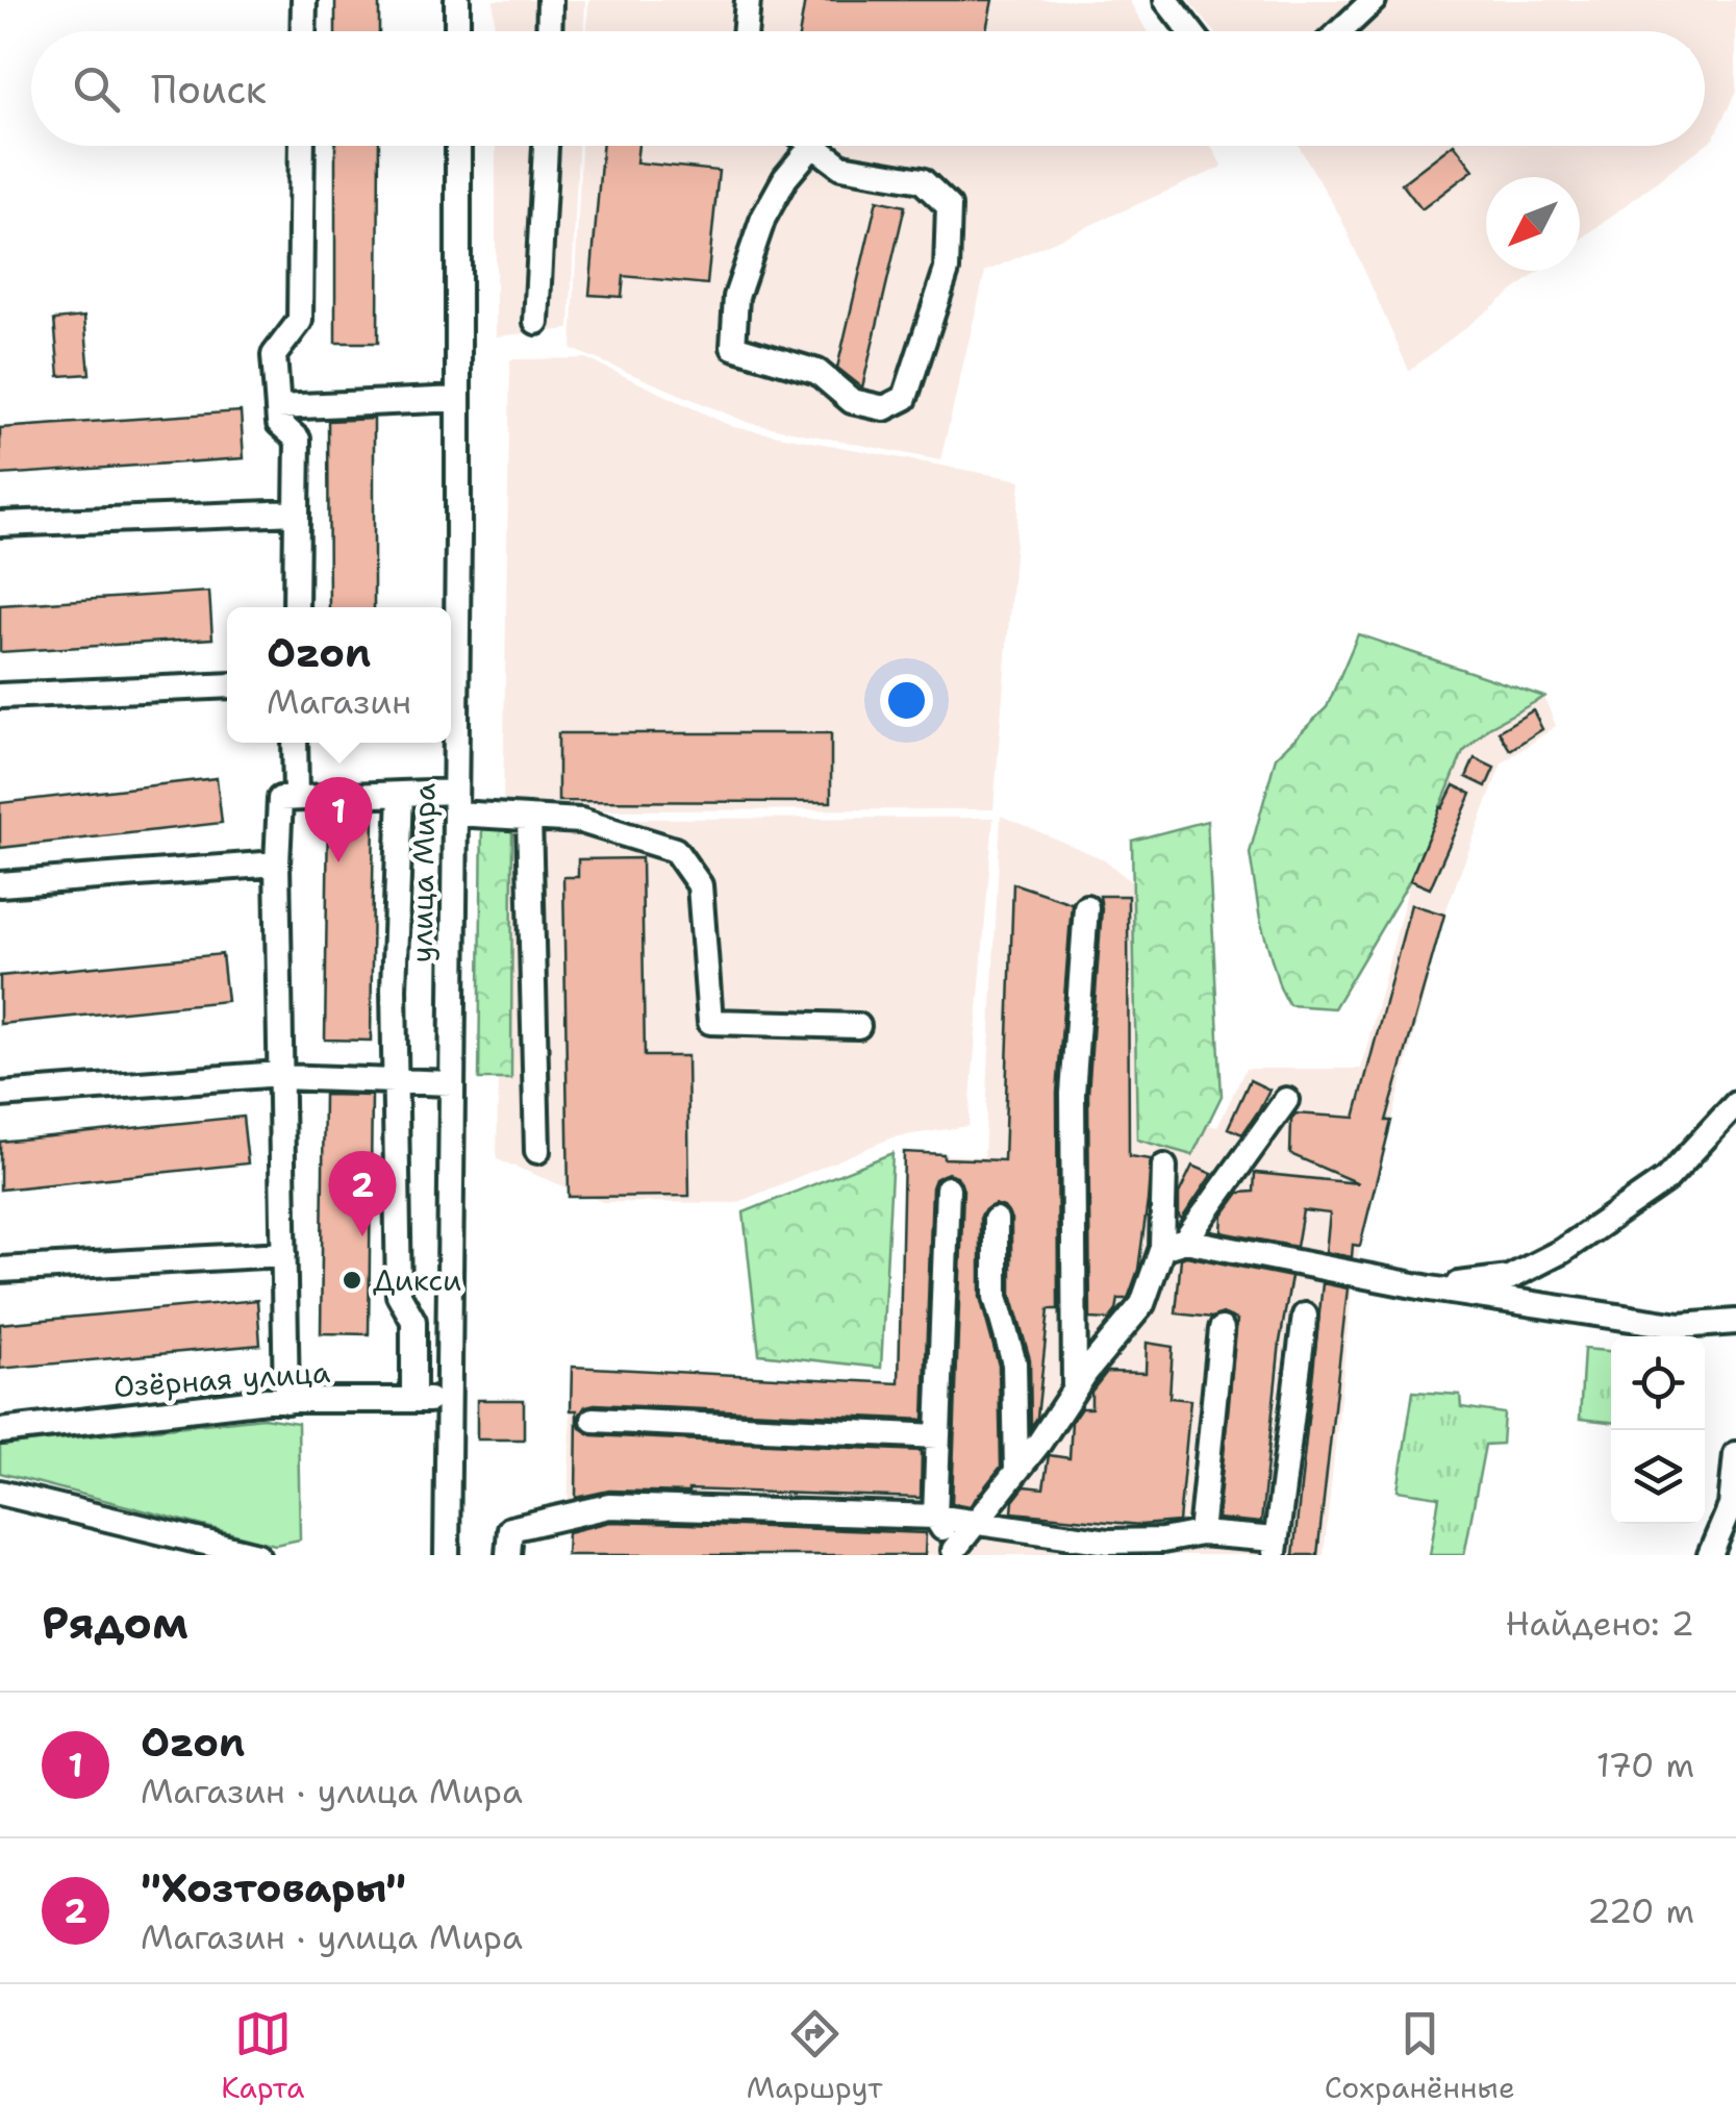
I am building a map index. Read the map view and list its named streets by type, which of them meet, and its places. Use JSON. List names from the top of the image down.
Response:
{
  "streets": {
    "street": ["улица Мира", "Озёрная улица"]
  },
  "crossings": [
    ["улица Мира", "Озёрная улица"]
  ],
  "places": ["Дикси"],
  "north": "bottom left",
  "page": {
    "search": "Поиск",
    "popup": ["Ozon", "Магазин"],
    "pins": ["1", "2"],
    "heading": ["Рядом", "Найдено: 2"],
    "list": [
      {
        "mark": "1",
        "name": "Ozon",
        "note": "Магазин · улица Мира",
        "value": "170 m"
      },
      {
        "mark": "2",
        "name": "\"Хозтовары\"",
        "note": "Магазин · улица Мира",
        "value": "220 m"
      }
    ],
    "nav": ["Карта", "Маршрут", "Сохранённые"]
  }
}
